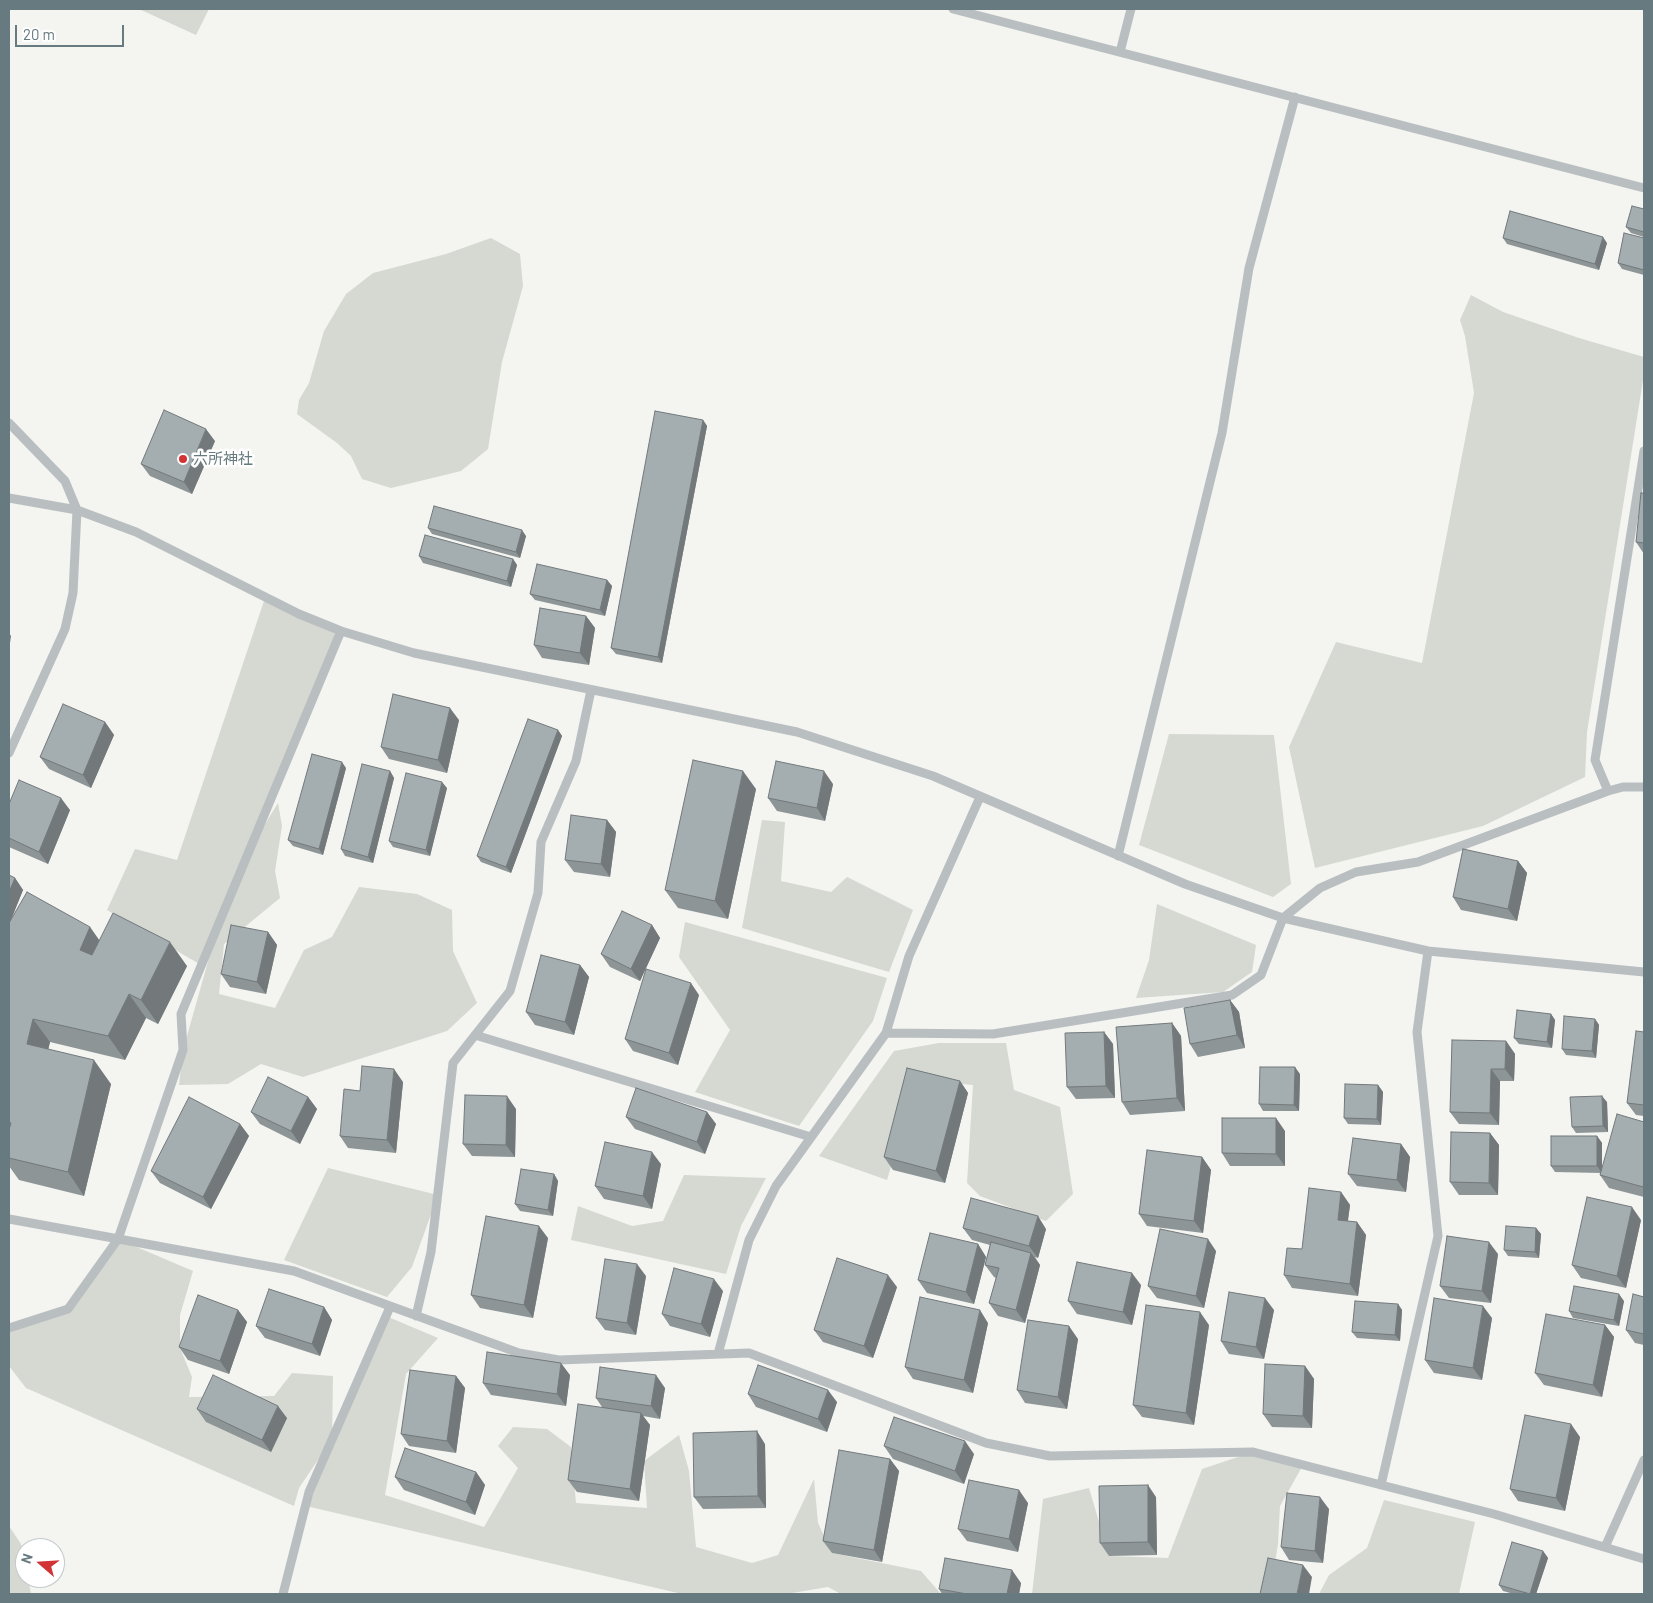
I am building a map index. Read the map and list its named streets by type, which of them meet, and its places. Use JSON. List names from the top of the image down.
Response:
{
  "places": ["六所神社"],
  "scale_bar": "20 m",
  "north": "left"
}
